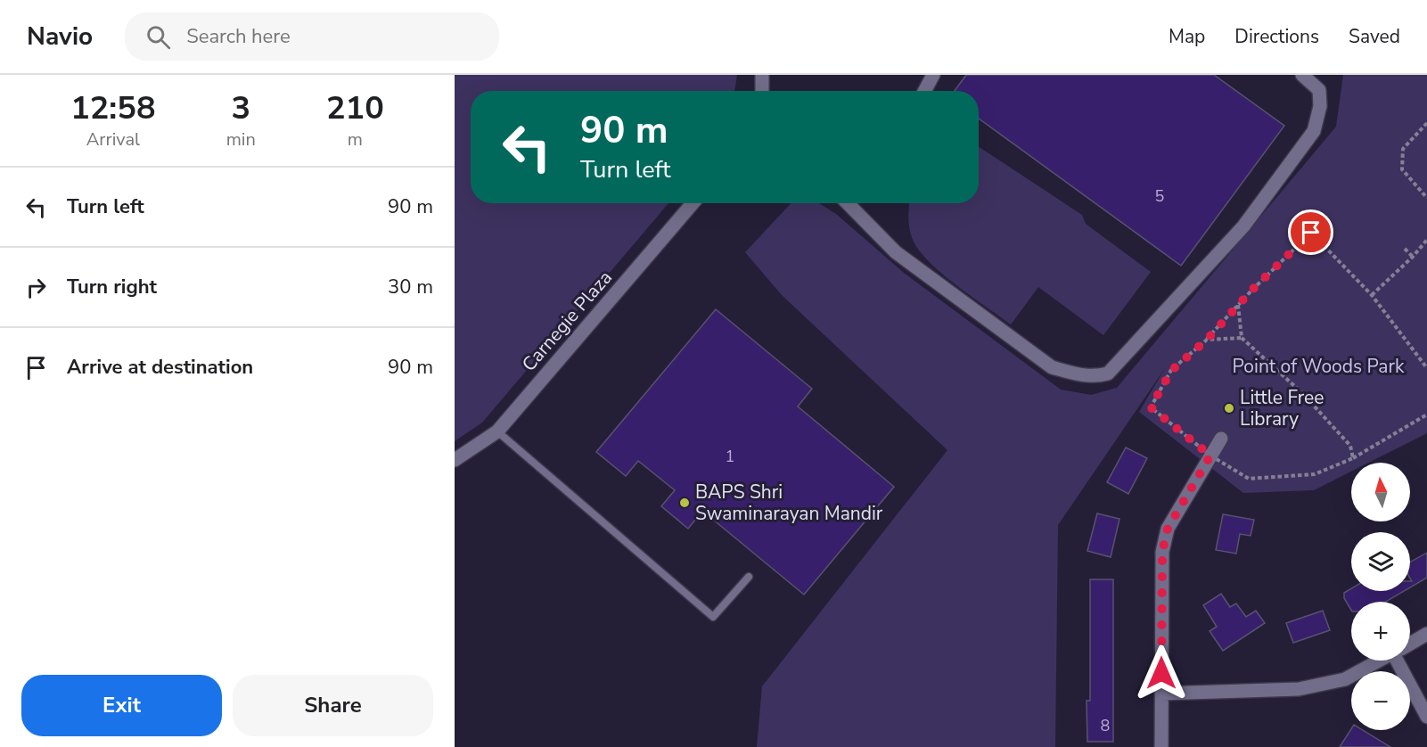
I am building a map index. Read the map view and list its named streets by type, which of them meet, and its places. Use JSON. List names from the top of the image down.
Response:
{
  "streets": {
    "street": ["Carnegie Plaza"]
  },
  "parks": ["Point of Woods Park"],
  "places": ["Little Free Library", "BAPS Shri Swaminarayan Mandir"],
  "house_numbers": ["5", "1", "8"],
  "north": "top",
  "page": {
    "header": "Navio",
    "search": "Search here",
    "nav": ["Map", "Directions", "Saved"],
    "eta": [
      "12:58",
      "Arrival",
      "3",
      "min",
      "210",
      "m"
    ],
    "turn": ["90 m", "Turn left"],
    "list": [
      {
        "name": "Turn left",
        "value": "90 m"
      },
      {
        "name": "Turn right",
        "value": "30 m"
      },
      {
        "name": "Arrive at destination",
        "value": "90 m"
      }
    ],
    "map_buttons": ["+", "−"],
    "buttons": ["Exit", "Share"]
  }
}
